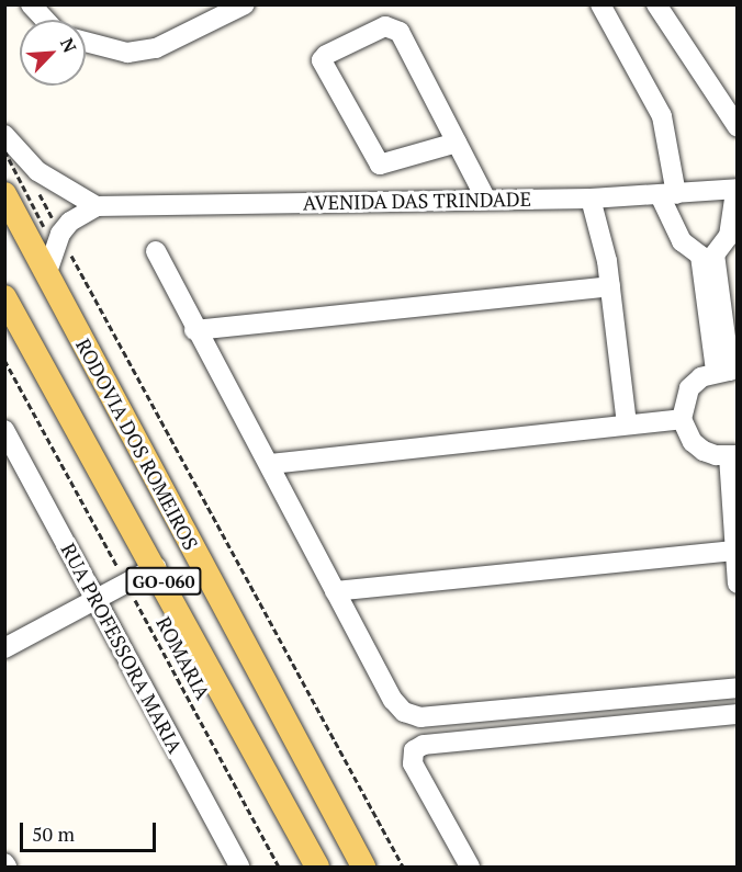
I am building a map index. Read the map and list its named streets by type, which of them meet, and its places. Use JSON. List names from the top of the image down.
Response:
{
  "streets": {
    "main road": ["RODOVIA DOS ROMEIROS", "GO-060"],
    "street": ["AVENIDA DAS TRINDADE", "RUA PROFESSORA MARIA"],
    "path": ["ROMARIA"]
  },
  "scale_bar": "50 m",
  "north": "top right"
}
